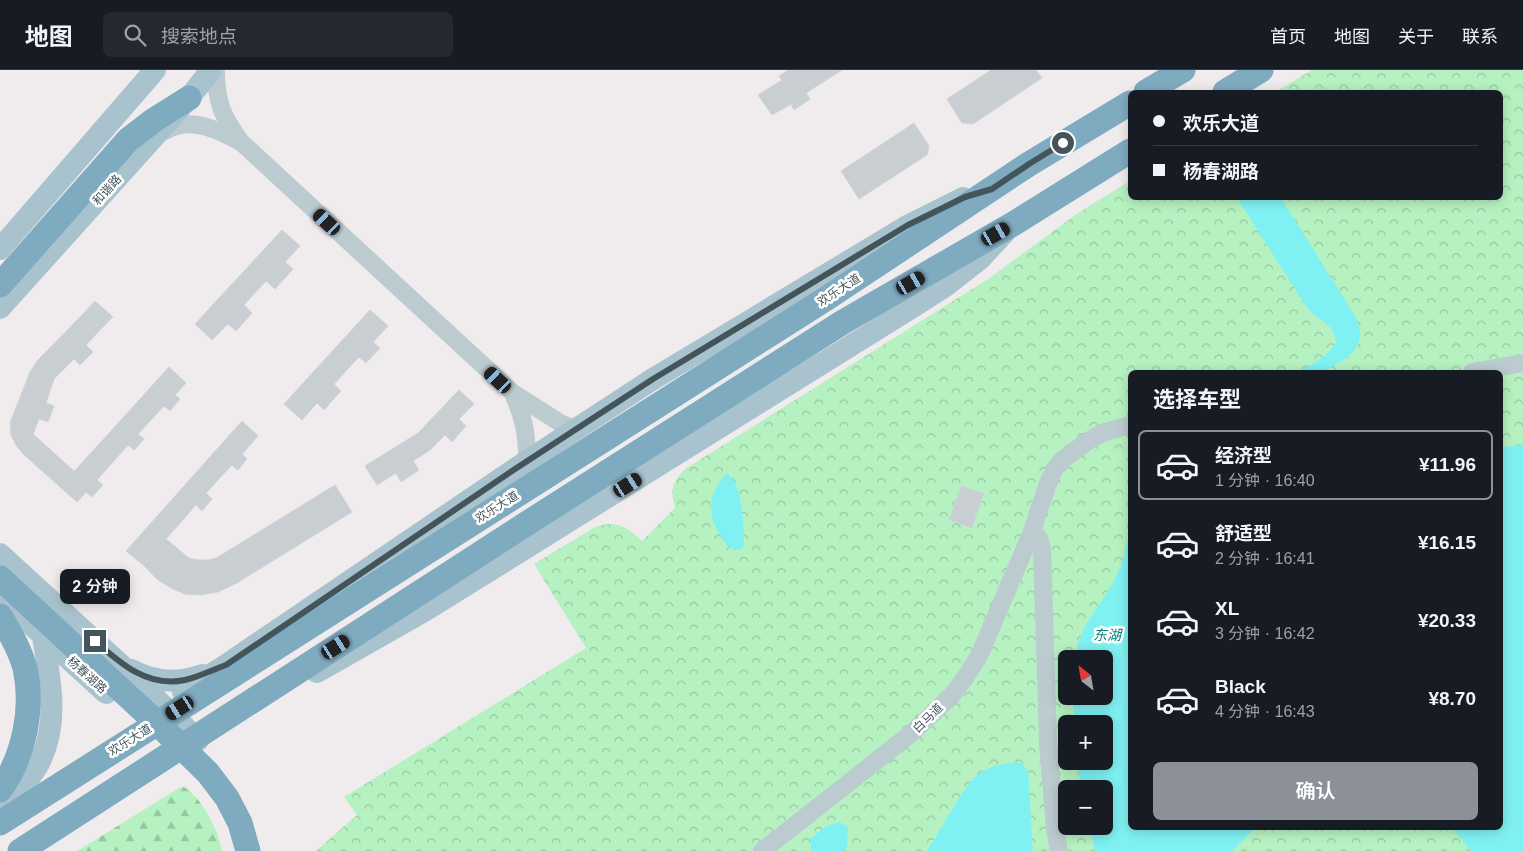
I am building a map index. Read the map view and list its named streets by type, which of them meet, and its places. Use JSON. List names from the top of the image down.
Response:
{
  "streets": {
    "highway": ["欢乐大道"],
    "main road": ["和谐路", "杨春湖路"],
    "street": ["白马道"]
  },
  "crossings": [
    ["欢乐大道", "杨春湖路"]
  ],
  "water": ["东湖"],
  "north": "top left",
  "page": {
    "header": "地图",
    "search": "搜索地点",
    "nav": [
      "首页",
      "地图",
      "关于",
      "联系"
    ],
    "banner": ["欢乐大道", "杨春湖路"],
    "heading": "选择车型",
    "list": [
      {
        "name": "经济型",
        "note": "1 分钟 · 16:40",
        "value": "¥11.96"
      },
      {
        "name": "舒适型",
        "note": "2 分钟 · 16:41",
        "value": "¥16.15"
      },
      {
        "name": "XL",
        "note": "3 分钟 · 16:42",
        "value": "¥20.33"
      },
      {
        "name": "Black",
        "note": "4 分钟 · 16:43",
        "value": "¥8.70"
      }
    ],
    "bubble": "2 分钟",
    "map_buttons": ["+", "−"],
    "buttons": "确认"
  }
}
